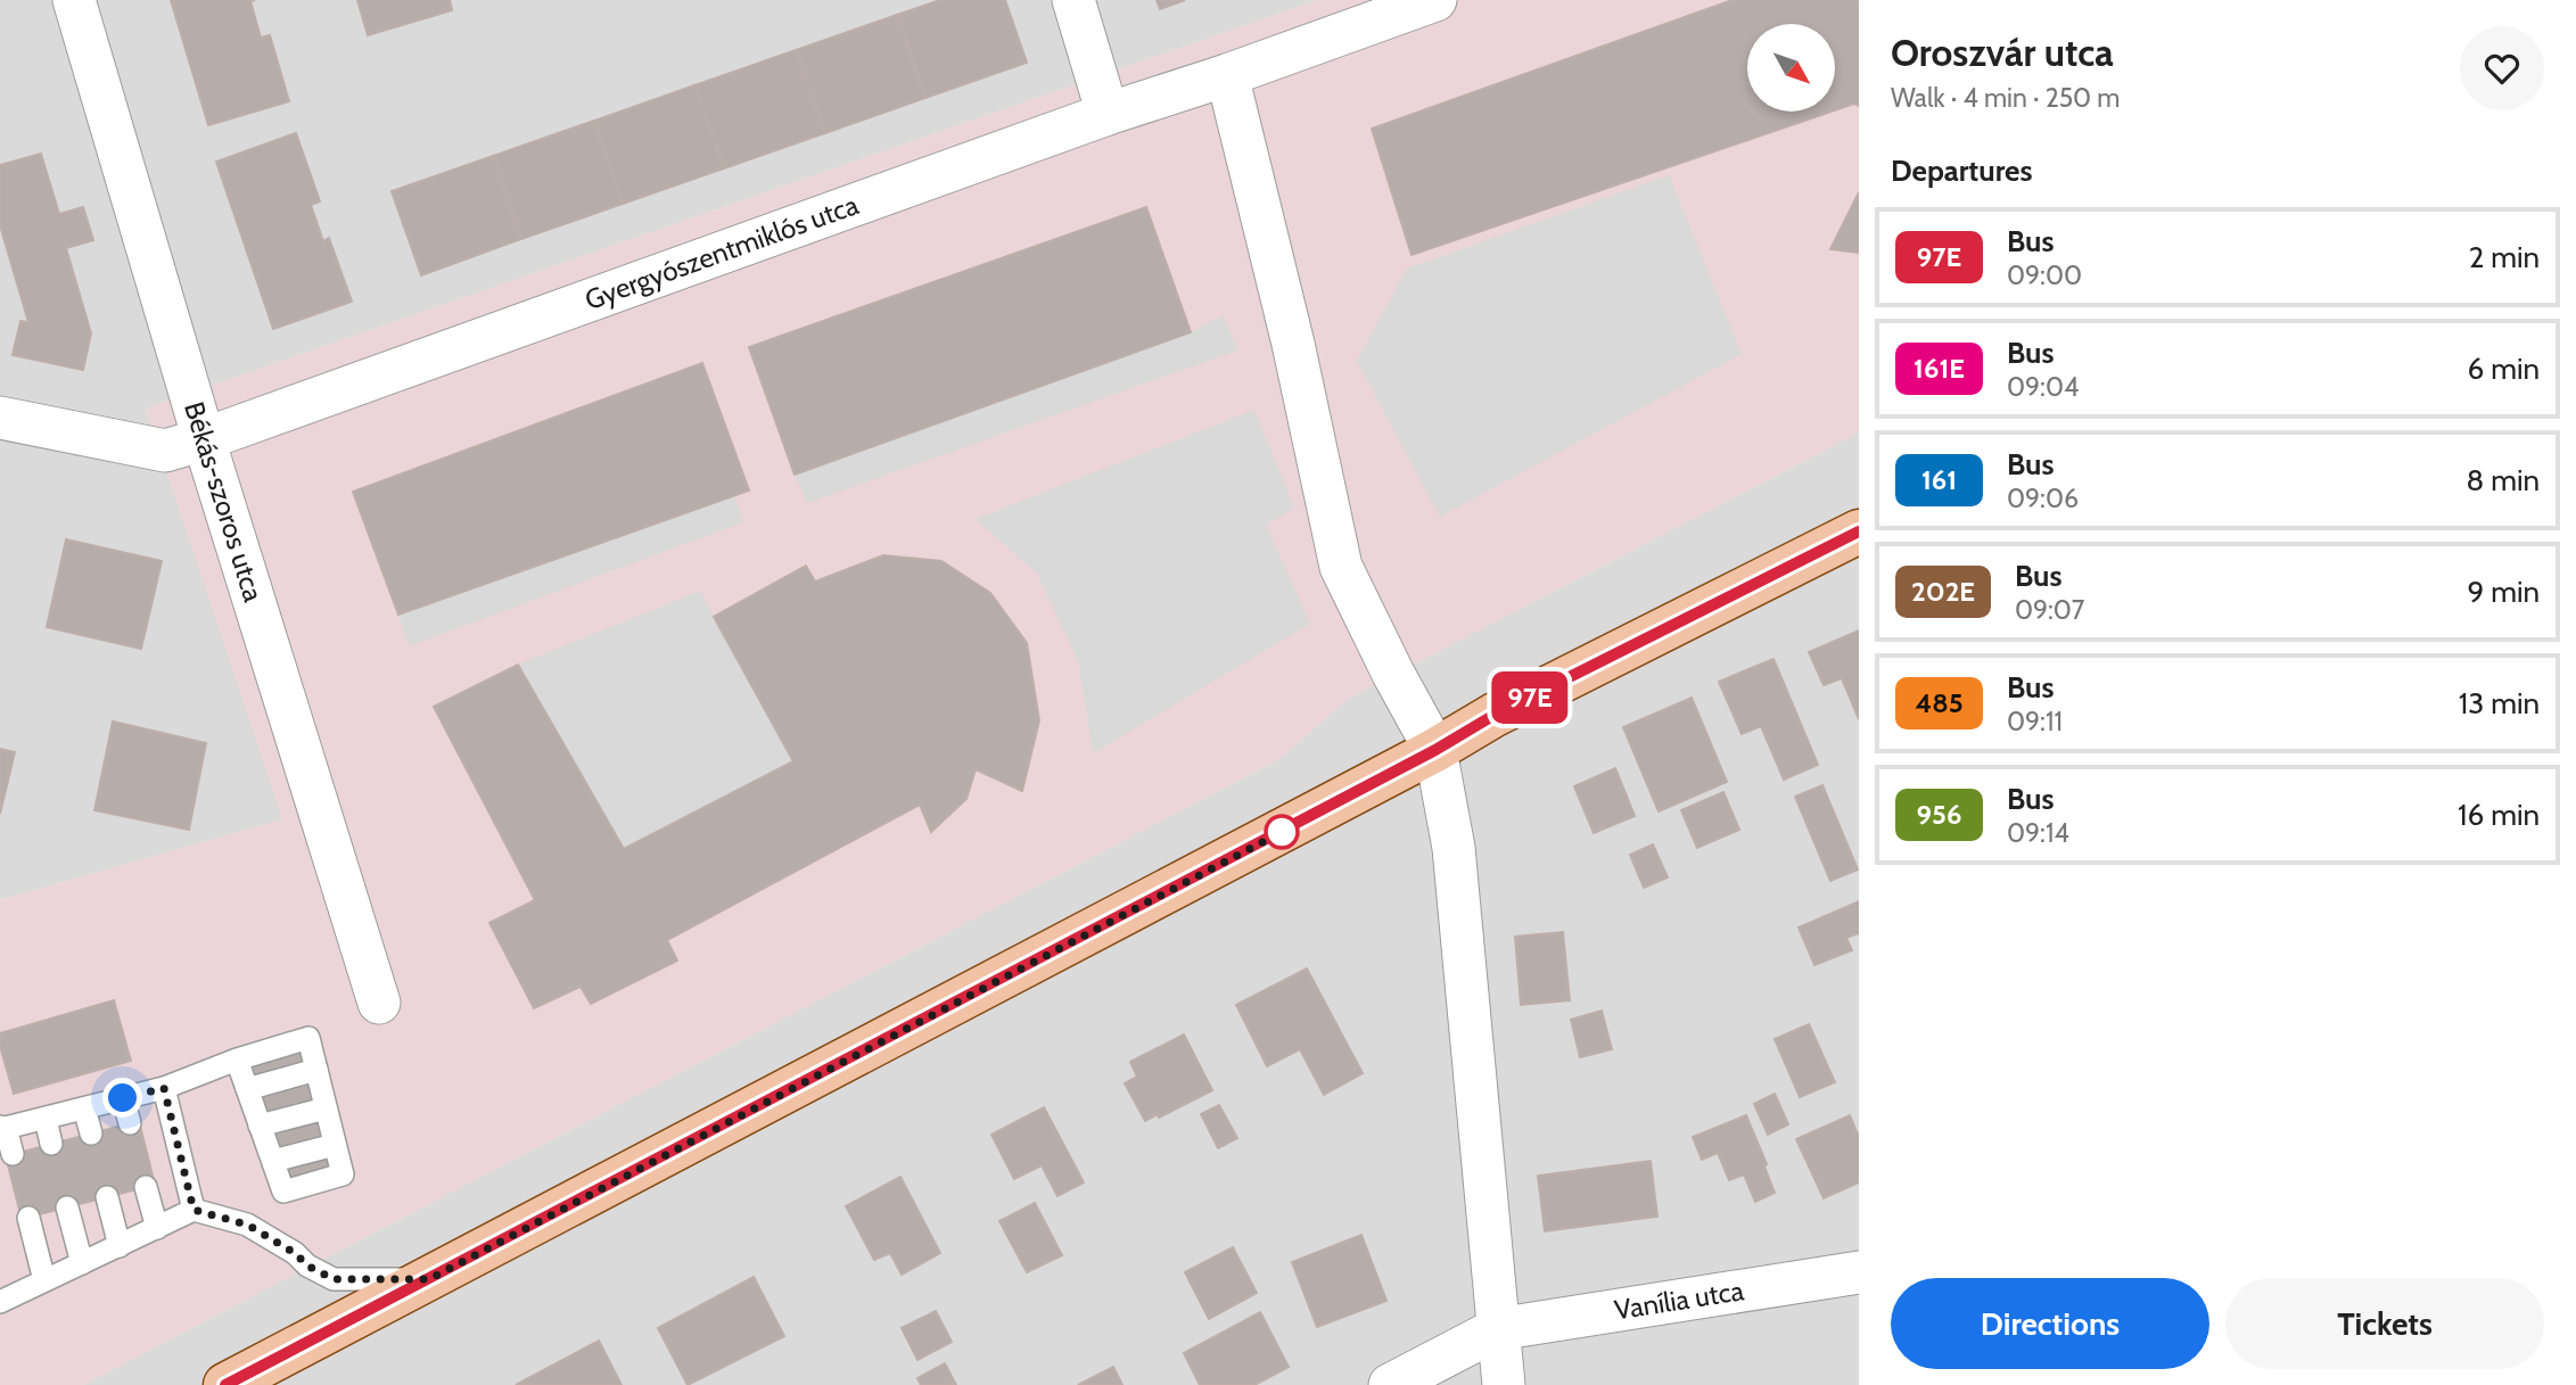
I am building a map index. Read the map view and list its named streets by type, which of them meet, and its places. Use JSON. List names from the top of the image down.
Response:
{
  "streets": {
    "street": ["Gyergyószentmiklós utca", "Békás-szoros utca", "Vanília utca"]
  },
  "crossings": [
    ["Gyergyószentmiklós utca", "Békás-szoros utca"]
  ],
  "lines": ["bus line 97E"],
  "north": "bottom right",
  "page": {
    "on_map": "97E",
    "heading": [
      ["Oroszvár utca", "Walk · 4 min · 250 m"],
      "Departures"
    ],
    "list": [
      {
        "mark": "97E",
        "name": "Bus",
        "note": "09:00",
        "value": "2 min"
      },
      {
        "mark": "161E",
        "name": "Bus",
        "note": "09:04",
        "value": "6 min"
      },
      {
        "mark": "161",
        "name": "Bus",
        "note": "09:06",
        "value": "8 min"
      },
      {
        "mark": "202E",
        "name": "Bus",
        "note": "09:07",
        "value": "9 min"
      },
      {
        "mark": "485",
        "name": "Bus",
        "note": "09:11",
        "value": "13 min"
      },
      {
        "mark": "956",
        "name": "Bus",
        "note": "09:14",
        "value": "16 min"
      }
    ],
    "buttons": ["Directions", "Tickets"]
  }
}
